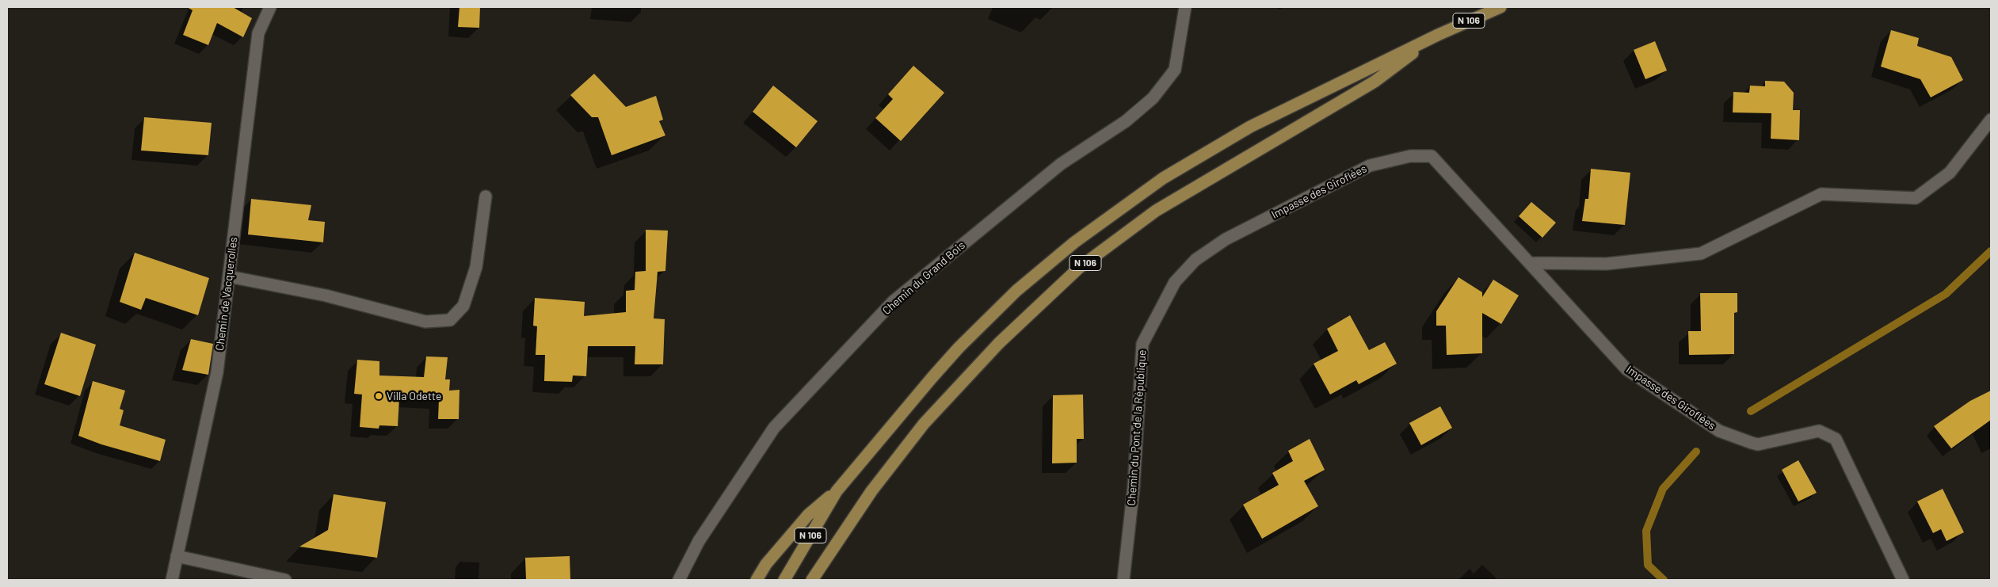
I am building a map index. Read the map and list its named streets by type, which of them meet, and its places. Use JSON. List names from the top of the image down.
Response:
{
  "streets": {
    "main road": ["N 106"],
    "street": [
      "Impasse des Giroflées",
      "Chemin du Grand Bois",
      "Chemin de Vacquerolles",
      "Chemin du Pont de la République"
    ]
  },
  "crossings": [
    ["Impasse des Giroflées", "Chemin du Pont de la République"]
  ],
  "places": ["Villa Odette"]
}
